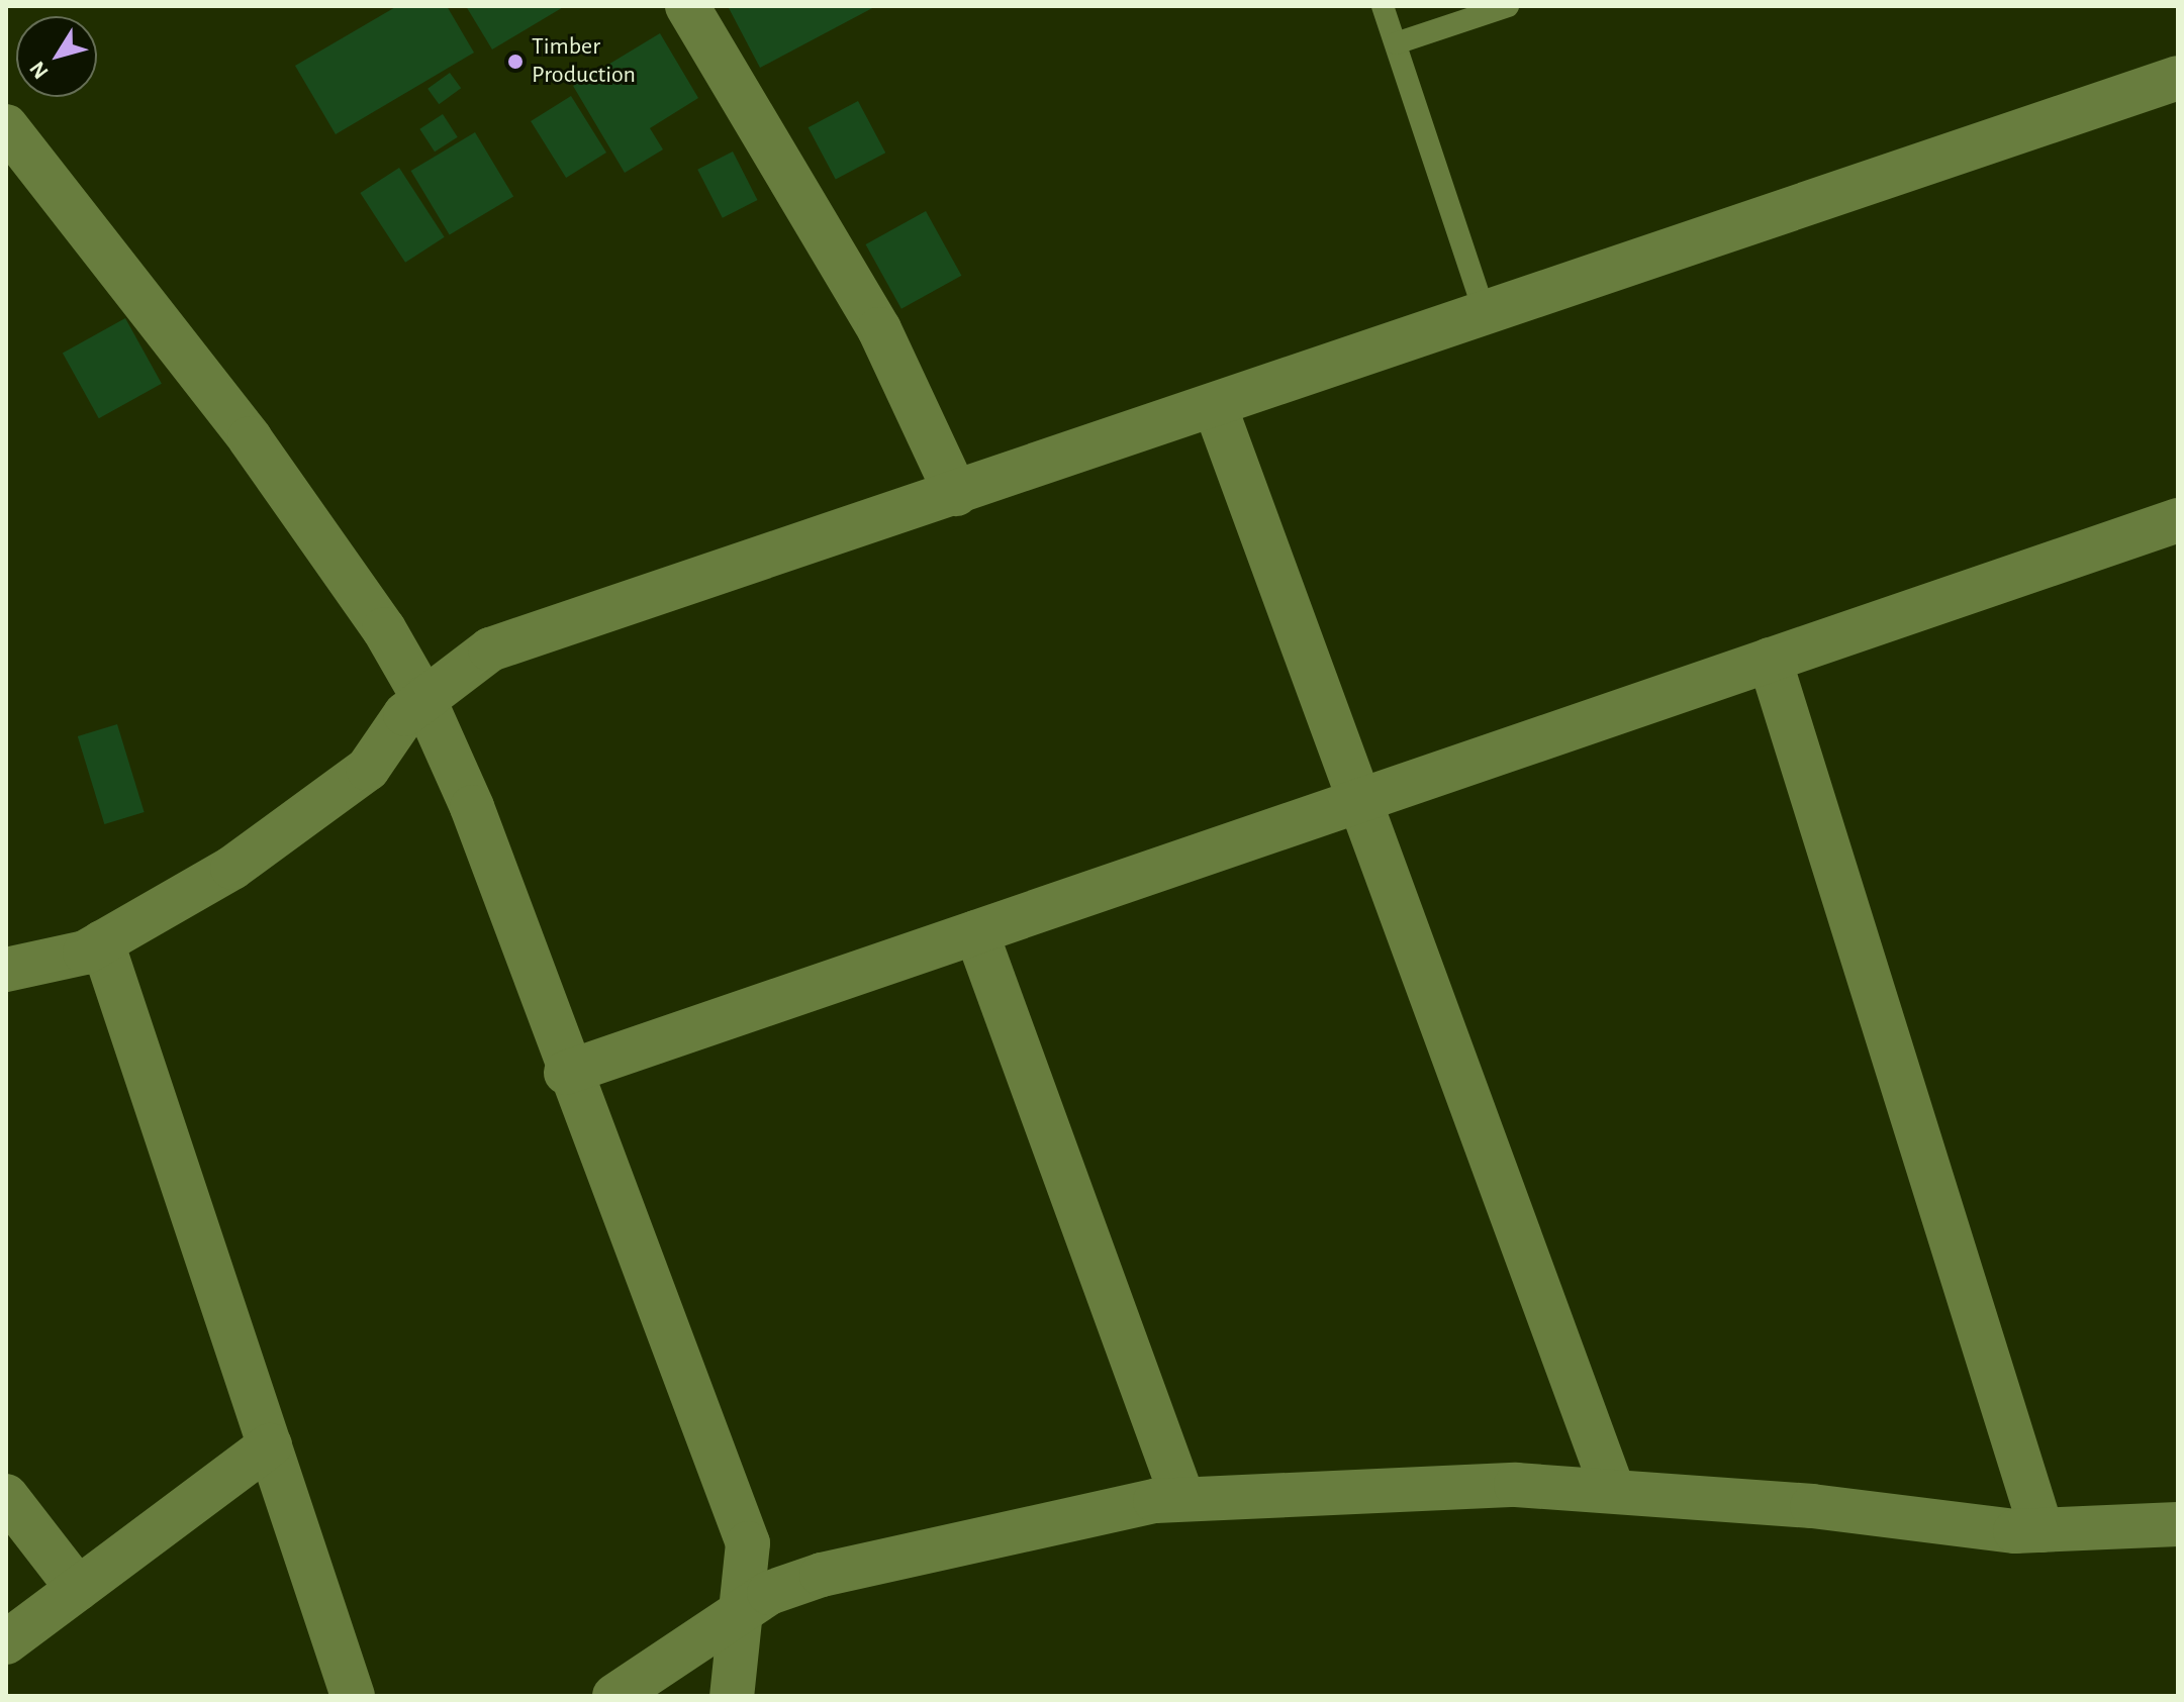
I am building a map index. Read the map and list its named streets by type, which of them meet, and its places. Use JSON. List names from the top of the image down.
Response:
{
  "places": ["Timber Production"],
  "north": "bottom left"
}
